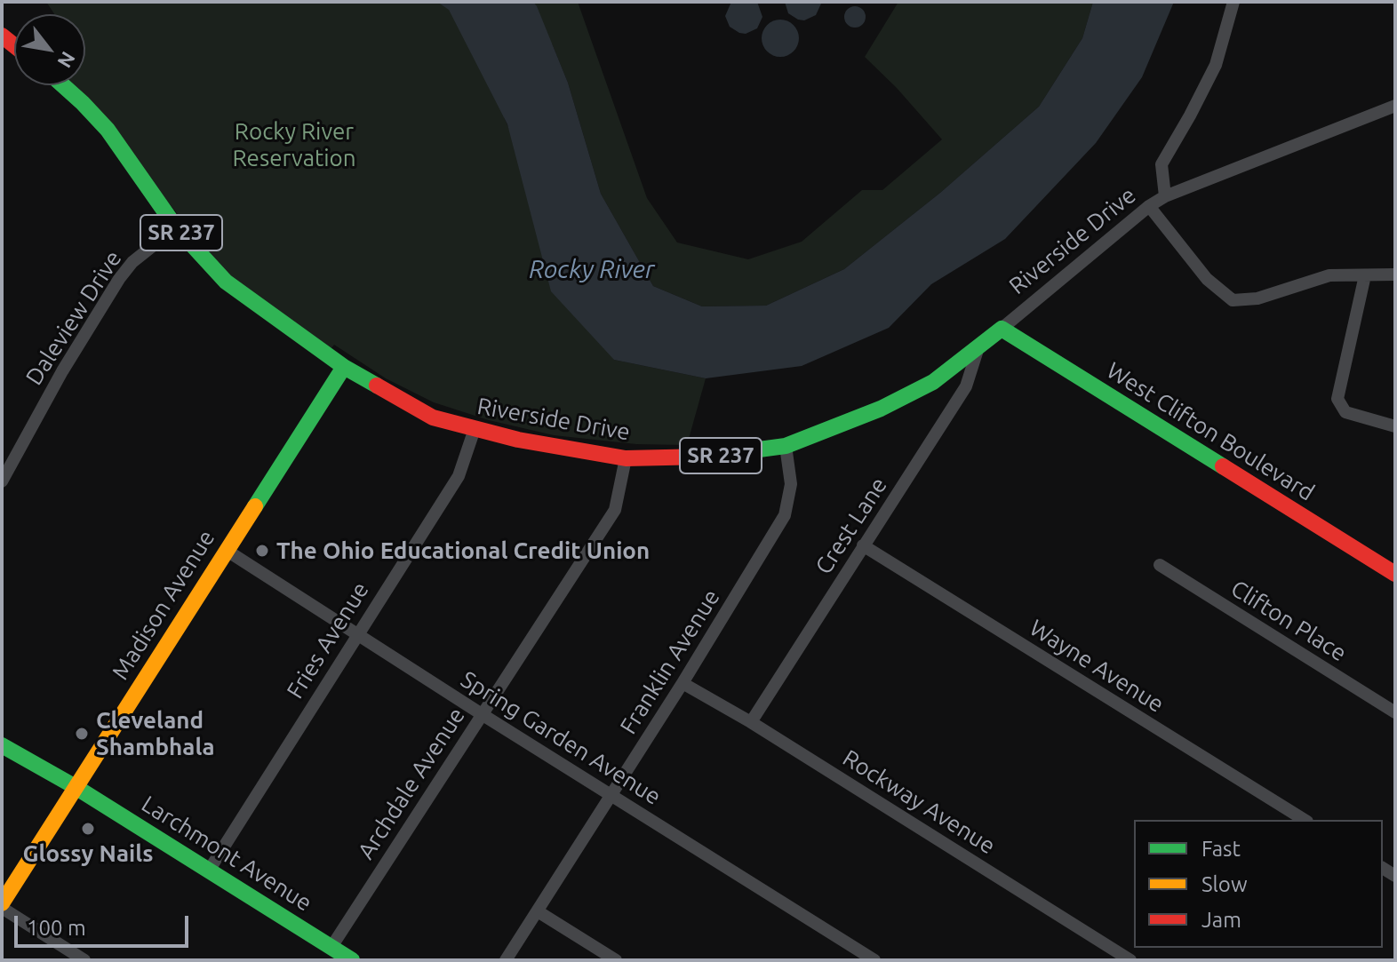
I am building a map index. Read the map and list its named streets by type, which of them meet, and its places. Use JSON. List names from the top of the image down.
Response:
{
  "streets": {
    "main road": [
      "SR 237",
      "Riverside Drive",
      "West Clifton Boulevard",
      "Madison Avenue",
      "Larchmont Avenue"
    ],
    "street": [
      "Daleview Drive",
      "Crest Lane",
      "Clifton Place",
      "Fries Avenue",
      "Franklin Avenue",
      "Wayne Avenue",
      "Spring Garden Avenue",
      "Archdale Avenue",
      "Rockway Avenue"
    ]
  },
  "crossings": [
    ["Riverside Drive", "Daleview Drive"],
    ["Riverside Drive", "West Clifton Boulevard"],
    ["Riverside Drive", "Crest Lane"],
    ["Riverside Drive", "Madison Avenue"],
    ["Riverside Drive", "Fries Avenue"],
    ["Riverside Drive", "Franklin Avenue"],
    ["Riverside Drive", "Archdale Avenue"],
    ["Crest Lane", "Wayne Avenue"],
    ["Crest Lane", "Rockway Avenue"],
    ["Madison Avenue", "Spring Garden Avenue"],
    ["Madison Avenue", "Larchmont Avenue"],
    ["Fries Avenue", "Spring Garden Avenue"],
    ["Fries Avenue", "Larchmont Avenue"],
    ["Franklin Avenue", "Spring Garden Avenue"],
    ["Franklin Avenue", "Rockway Avenue"],
    ["Spring Garden Avenue", "Archdale Avenue"],
    ["Archdale Avenue", "Larchmont Avenue"]
  ],
  "water": ["Rocky River"],
  "parks": ["Rocky River Reservation"],
  "places": ["The Ohio Educational Credit Union", "Cleveland Shambhala", "Glossy Nails"],
  "legend": ["Fast", "Slow", "Jam"],
  "scale_bar": "100 m",
  "north": "bottom right"
}
